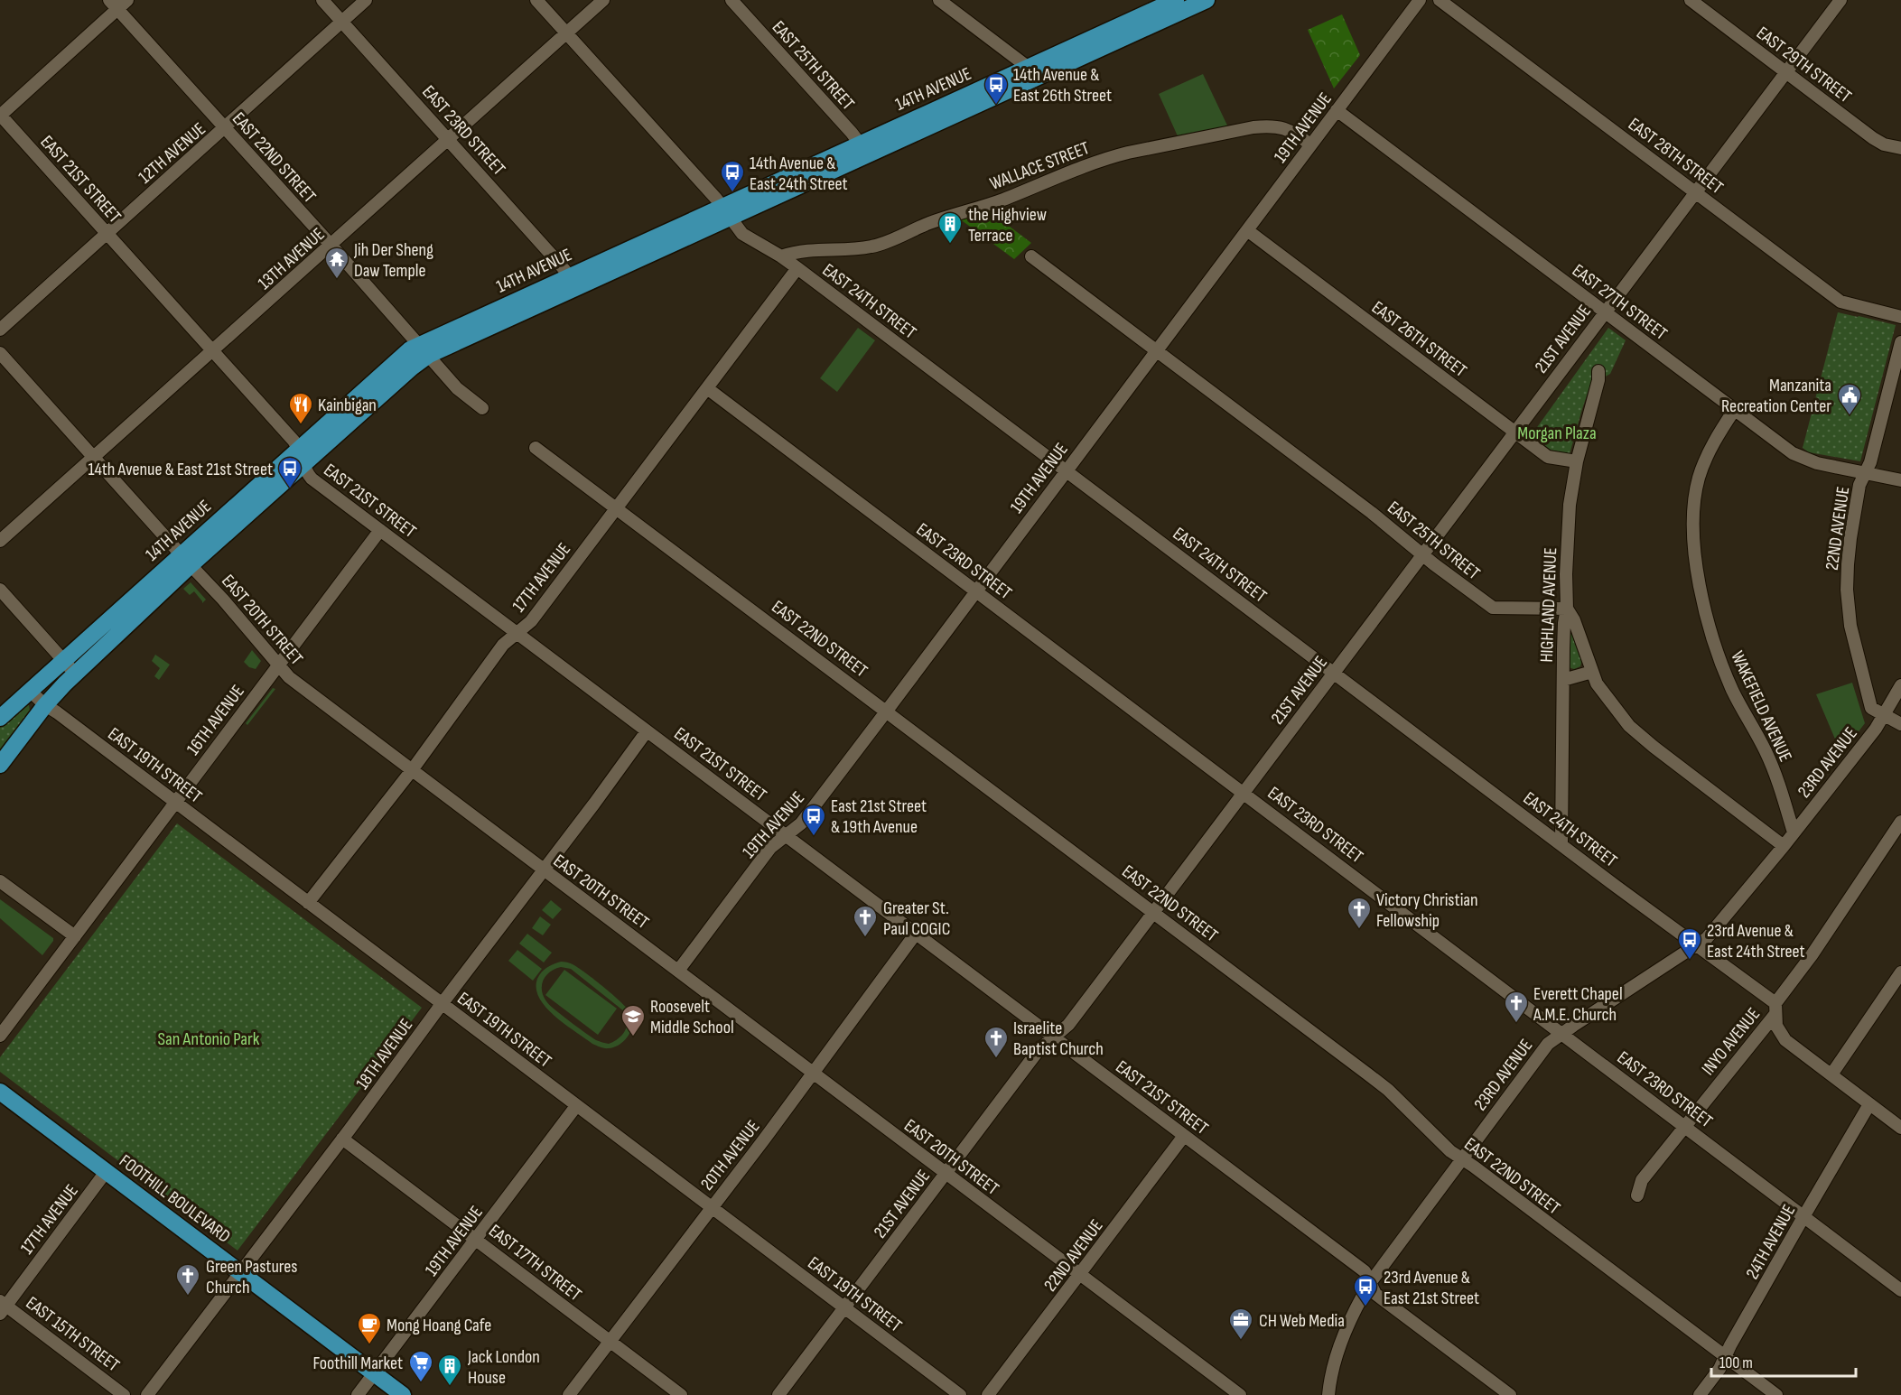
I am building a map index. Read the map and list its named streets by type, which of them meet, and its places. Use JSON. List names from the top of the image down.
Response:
{
  "streets": {
    "main road": ["14TH AVENUE", "FOOTHILL BOULEVARD"],
    "street": [
      "EAST 29TH STREET",
      "EAST 25TH STREET",
      "19TH AVENUE",
      "EAST 23RD STREET",
      "12TH AVENUE",
      "EAST 28TH STREET",
      "EAST 22ND STREET",
      "WALLACE STREET",
      "EAST 21ST STREET",
      "13TH AVENUE",
      "EAST 24TH STREET",
      "EAST 27TH STREET",
      "EAST 26TH STREET",
      "21ST AVENUE",
      "22ND AVENUE",
      "17TH AVENUE",
      "HIGHLAND AVENUE",
      "EAST 20TH STREET",
      "WAKEFIELD AVENUE",
      "16TH AVENUE",
      "23RD AVENUE",
      "EAST 19TH STREET",
      "INYO AVENUE",
      "18TH AVENUE",
      "20TH AVENUE",
      "24TH AVENUE",
      "EAST 17TH STREET",
      "EAST 15TH STREET"
    ]
  },
  "crossings": [
    ["EAST 29TH STREET", "21ST AVENUE"],
    ["EAST 25TH STREET", "14TH AVENUE"],
    ["EAST 25TH STREET", "19TH AVENUE"],
    ["EAST 25TH STREET", "21ST AVENUE"],
    ["EAST 25TH STREET", "HIGHLAND AVENUE"],
    ["14TH AVENUE", "EAST 23RD STREET"],
    ["14TH AVENUE", "EAST 22ND STREET"],
    ["14TH AVENUE", "EAST 21ST STREET"],
    ["14TH AVENUE", "EAST 24TH STREET"],
    ["14TH AVENUE", "EAST 20TH STREET"],
    ["14TH AVENUE", "EAST 19TH STREET"],
    ["19TH AVENUE", "EAST 23RD STREET"],
    ["19TH AVENUE", "EAST 22ND STREET"],
    ["19TH AVENUE", "WALLACE STREET"],
    ["19TH AVENUE", "EAST 21ST STREET"],
    ["19TH AVENUE", "EAST 24TH STREET"],
    ["19TH AVENUE", "EAST 27TH STREET"],
    ["19TH AVENUE", "EAST 26TH STREET"],
    ["19TH AVENUE", "EAST 20TH STREET"],
    ["19TH AVENUE", "EAST 19TH STREET"],
    ["19TH AVENUE", "FOOTHILL BOULEVARD"],
    ["19TH AVENUE", "EAST 17TH STREET"],
    ["EAST 23RD STREET", "12TH AVENUE"],
    ["EAST 23RD STREET", "13TH AVENUE"],
    ["EAST 23RD STREET", "21ST AVENUE"],
    ["EAST 23RD STREET", "17TH AVENUE"],
    ["EAST 23RD STREET", "23RD AVENUE"],
    ["EAST 23RD STREET", "INYO AVENUE"],
    ["EAST 23RD STREET", "24TH AVENUE"],
    ["12TH AVENUE", "EAST 22ND STREET"],
    ["12TH AVENUE", "EAST 21ST STREET"],
    ["EAST 28TH STREET", "21ST AVENUE"],
    ["EAST 22ND STREET", "13TH AVENUE"],
    ["EAST 22ND STREET", "21ST AVENUE"],
    ["EAST 22ND STREET", "17TH AVENUE"],
    ["EAST 22ND STREET", "23RD AVENUE"],
    ["EAST 22ND STREET", "24TH AVENUE"],
    ["WALLACE STREET", "EAST 24TH STREET"],
    ["EAST 21ST STREET", "13TH AVENUE"],
    ["EAST 21ST STREET", "21ST AVENUE"],
    ["EAST 21ST STREET", "22ND AVENUE"],
    ["EAST 21ST STREET", "17TH AVENUE"],
    ["EAST 21ST STREET", "16TH AVENUE"],
    ["EAST 21ST STREET", "23RD AVENUE"],
    ["EAST 21ST STREET", "18TH AVENUE"],
    ["EAST 21ST STREET", "20TH AVENUE"],
    ["13TH AVENUE", "EAST 24TH STREET"],
    ["13TH AVENUE", "EAST 20TH STREET"],
    ["EAST 24TH STREET", "21ST AVENUE"],
    ["EAST 24TH STREET", "17TH AVENUE"],
    ["EAST 24TH STREET", "HIGHLAND AVENUE"],
    ["EAST 24TH STREET", "23RD AVENUE"],
    ["EAST 24TH STREET", "INYO AVENUE"],
    ["EAST 27TH STREET", "21ST AVENUE"],
    ["EAST 27TH STREET", "22ND AVENUE"],
    ["EAST 27TH STREET", "WAKEFIELD AVENUE"],
    ["EAST 26TH STREET", "21ST AVENUE"],
    ["EAST 26TH STREET", "HIGHLAND AVENUE"],
    ["21ST AVENUE", "EAST 20TH STREET"],
    ["21ST AVENUE", "EAST 19TH STREET"],
    ["22ND AVENUE", "EAST 20TH STREET"],
    ["22ND AVENUE", "23RD AVENUE"],
    ["17TH AVENUE", "EAST 20TH STREET"],
    ["17TH AVENUE", "EAST 19TH STREET"],
    ["17TH AVENUE", "FOOTHILL BOULEVARD"],
    ["17TH AVENUE", "EAST 15TH STREET"],
    ["EAST 20TH STREET", "16TH AVENUE"],
    ["EAST 20TH STREET", "18TH AVENUE"],
    ["EAST 20TH STREET", "20TH AVENUE"],
    ["WAKEFIELD AVENUE", "23RD AVENUE"],
    ["16TH AVENUE", "EAST 19TH STREET"],
    ["EAST 19TH STREET", "18TH AVENUE"],
    ["EAST 19TH STREET", "20TH AVENUE"],
    ["18TH AVENUE", "FOOTHILL BOULEVARD"],
    ["18TH AVENUE", "EAST 17TH STREET"],
    ["20TH AVENUE", "EAST 17TH STREET"]
  ],
  "parks": ["Morgan Plaza", "San Antonio Park"],
  "places": {
    "bus stop": [
      "14th Avenue & East 26th Street",
      "14th Avenue & East 24th Street",
      "14th Avenue & East 21st Street",
      "East 21st Street & 19th Avenue",
      "23rd Avenue & East 24th Street",
      "23rd Avenue & East 21st Street"
    ],
    "building": ["the Highview Terrace", "Jack London House"],
    "temple": ["Jih Der Sheng Daw Temple"],
    "public building": ["Manzanita Recreation Center"],
    "restaurant": ["Kainbigan"],
    "church": [
      "Victory Christian Fellowship",
      "Greater St. Paul COGIC",
      "Everett Chapel A.M.E. Church",
      "Israelite Baptist Church",
      "Green Pastures Church"
    ],
    "school or university": ["Roosevelt Middle School"],
    "office": ["CH Web Media"],
    "cafe": ["Mong Hoang Cafe"],
    "supermarket": ["Foothill Market"]
  },
  "scale_bar": "100 m"
}
